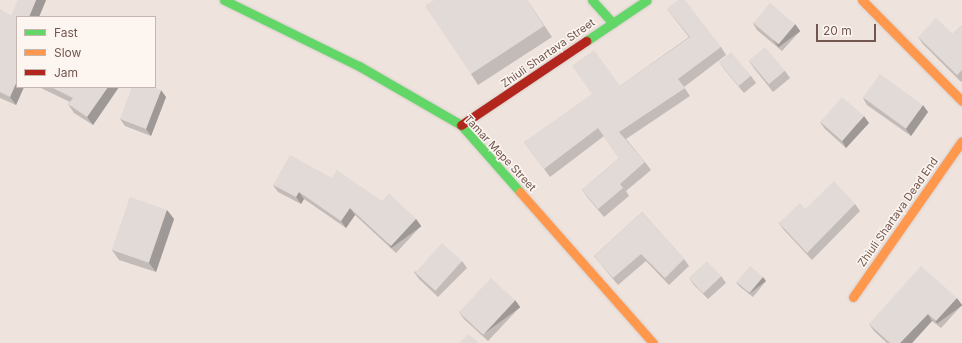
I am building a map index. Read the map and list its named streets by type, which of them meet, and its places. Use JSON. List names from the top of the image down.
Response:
{
  "streets": {
    "street": ["Zhiuli Shartava Street", "Tamar Mepe Street", "Zhiuli Shartava Dead End"]
  },
  "crossings": [
    ["Zhiuli Shartava Street", "Tamar Mepe Street"]
  ],
  "legend": ["Fast", "Slow", "Jam"],
  "scale_bar": "20 m"
}
